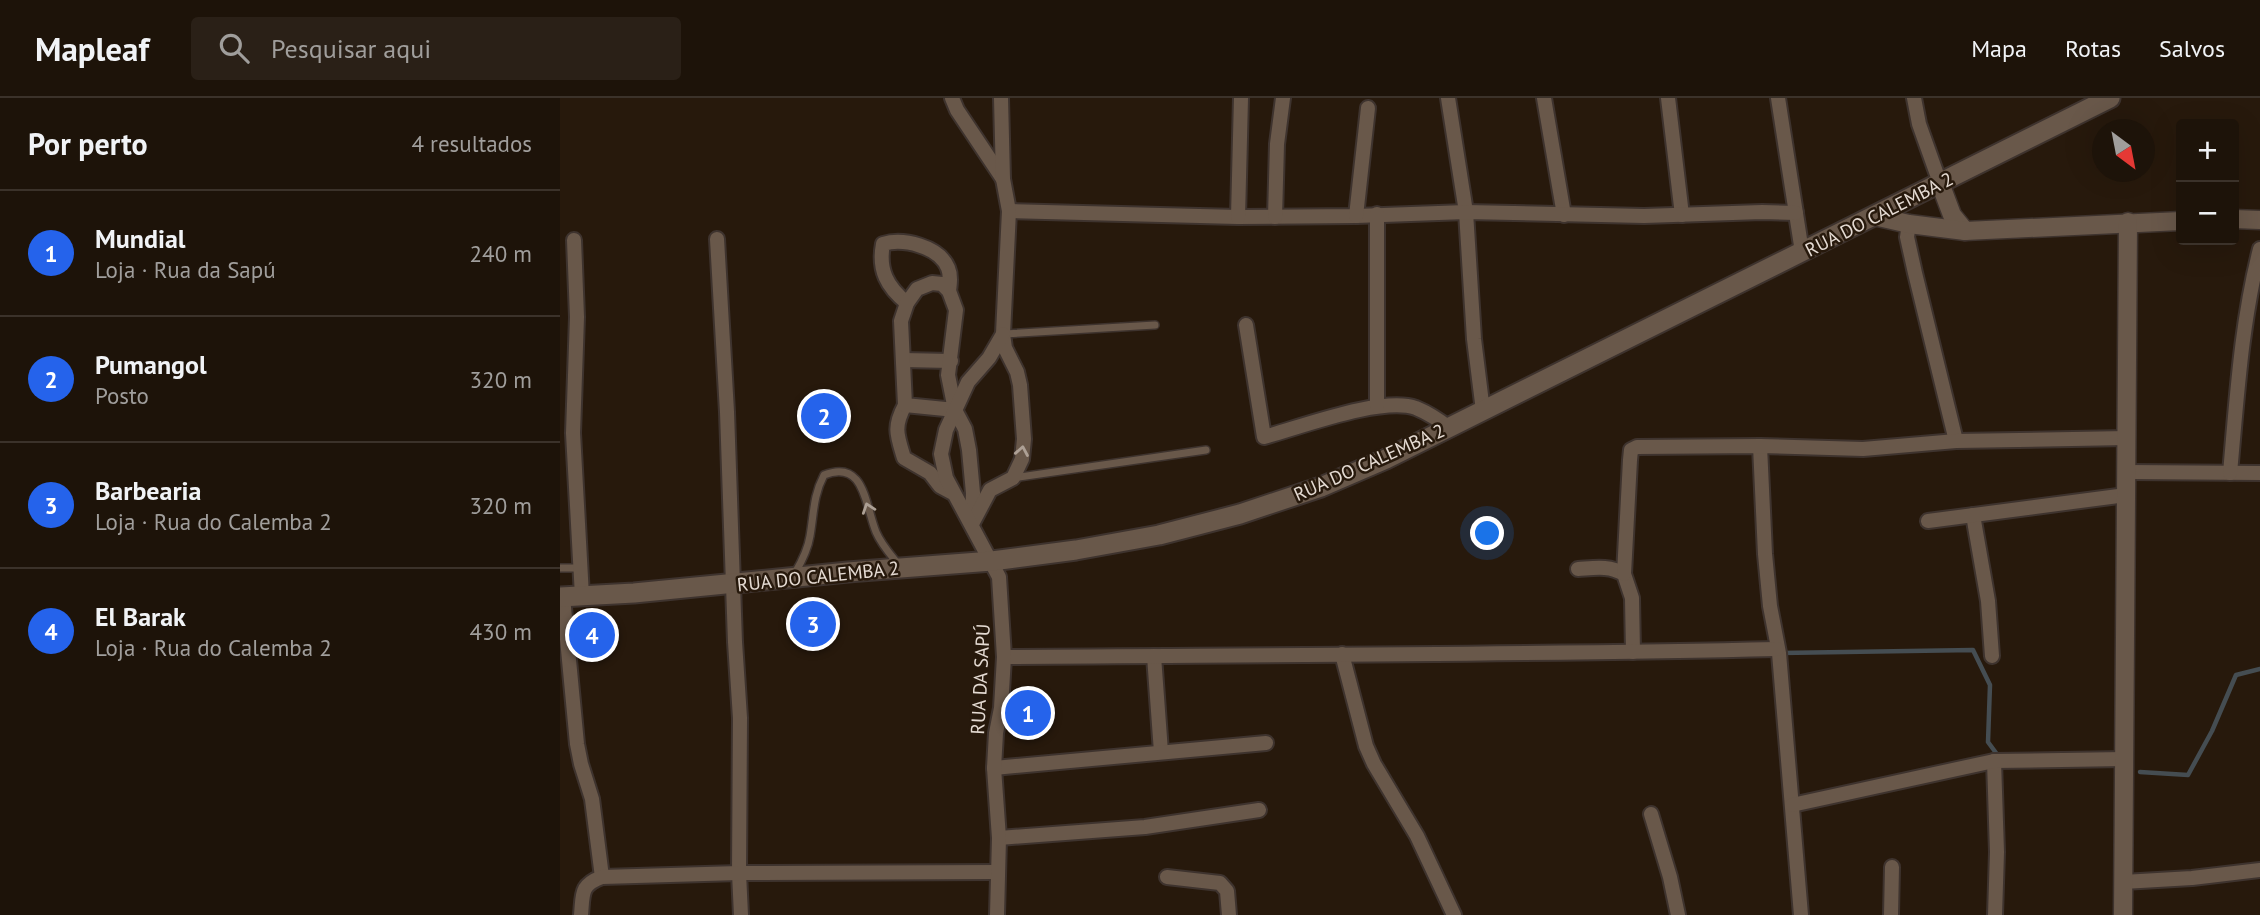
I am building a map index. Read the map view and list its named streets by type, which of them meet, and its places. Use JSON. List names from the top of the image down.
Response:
{
  "streets": {
    "main road": ["RUA DO CALEMBA 2"],
    "street": ["RUA DA SAPÚ"]
  },
  "crossings": [
    ["RUA DO CALEMBA 2", "RUA DA SAPÚ"]
  ],
  "north": "bottom right",
  "page": {
    "header": "Mapleaf",
    "search": "Pesquisar aqui",
    "nav": ["Mapa", "Rotas", "Salvos"],
    "heading": ["Por perto", "4 resultados"],
    "map_buttons": ["+", "−"],
    "list": [
      {
        "mark": "1",
        "name": "Mundial",
        "note": "Loja · Rua da Sapú",
        "value": "240 m"
      },
      {
        "mark": "2",
        "name": "Pumangol",
        "note": "Posto",
        "value": "320 m"
      },
      {
        "mark": "3",
        "name": "Barbearia",
        "note": "Loja · Rua do Calemba 2",
        "value": "320 m"
      },
      {
        "mark": "4",
        "name": "El Barak",
        "note": "Loja · Rua do Calemba 2",
        "value": "430 m"
      }
    ],
    "pins": [
      "2",
      "3",
      "4",
      "1"
    ]
  }
}
